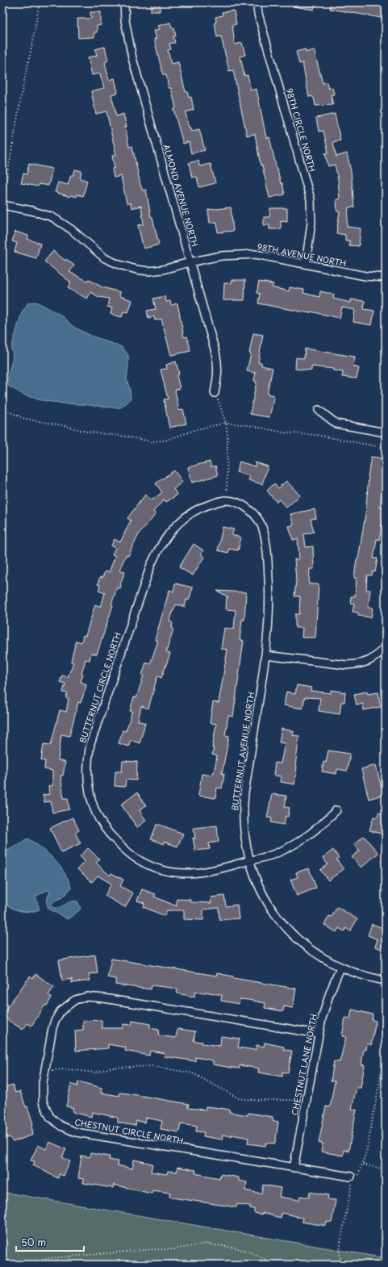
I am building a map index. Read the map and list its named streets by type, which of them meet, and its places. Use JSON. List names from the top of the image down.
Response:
{
  "streets": {
    "street": [
      "98TH CIRCLE NORTH",
      "ALMOND AVENUE NORTH",
      "98TH AVENUE NORTH",
      "BUTTERNUT CIRCLE NORTH",
      "BUTTERNUT AVENUE NORTH",
      "CHESTNUT LANE NORTH",
      "CHESTNUT CIRCLE NORTH"
    ]
  },
  "crossings": [
    ["98TH CIRCLE NORTH", "98TH AVENUE NORTH"],
    ["ALMOND AVENUE NORTH", "98TH AVENUE NORTH"],
    ["BUTTERNUT CIRCLE NORTH", "BUTTERNUT AVENUE NORTH"],
    ["BUTTERNUT AVENUE NORTH", "CHESTNUT LANE NORTH"],
    ["CHESTNUT LANE NORTH", "CHESTNUT CIRCLE NORTH"]
  ],
  "scale_bar": "50 m"
}
